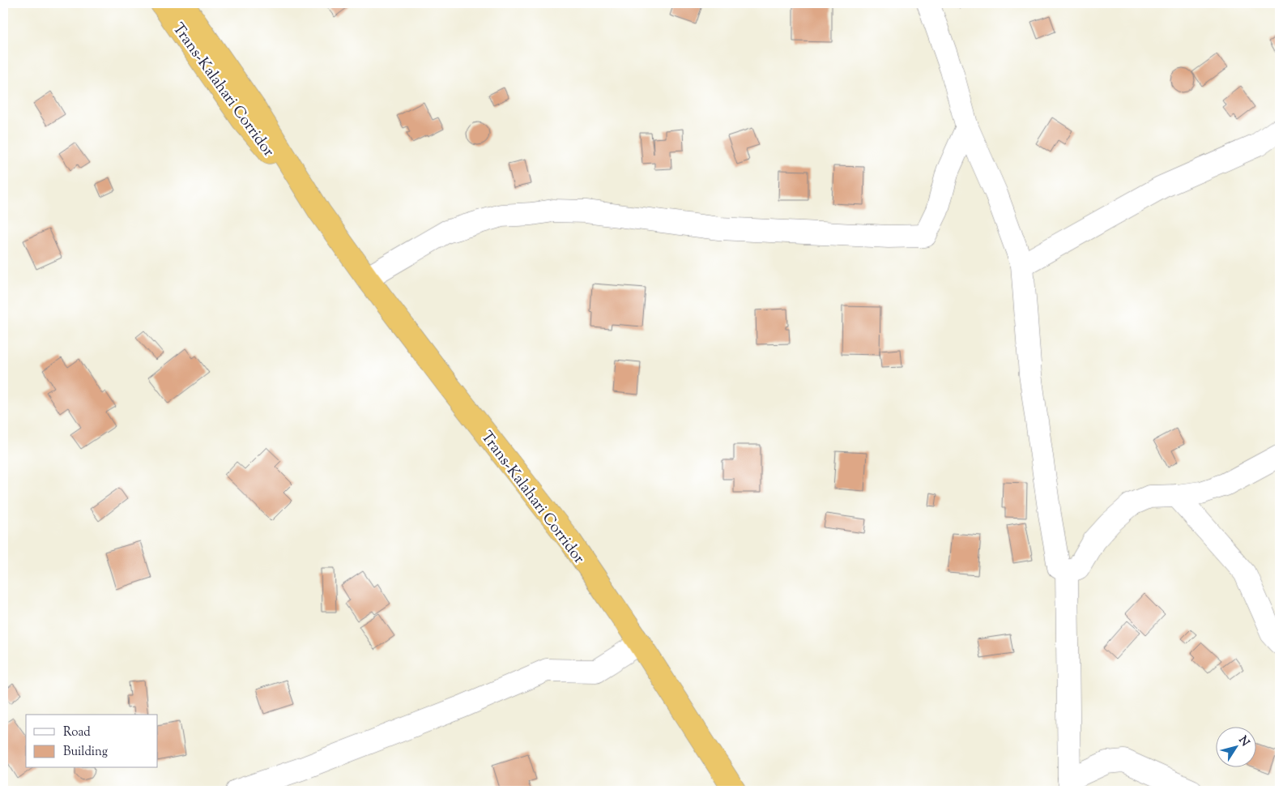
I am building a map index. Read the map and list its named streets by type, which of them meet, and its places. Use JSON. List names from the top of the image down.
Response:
{
  "streets": {
    "highway": ["Trans-Kalahari Corridor"]
  },
  "legend": ["Road", "Building"],
  "north": "top right"
}
